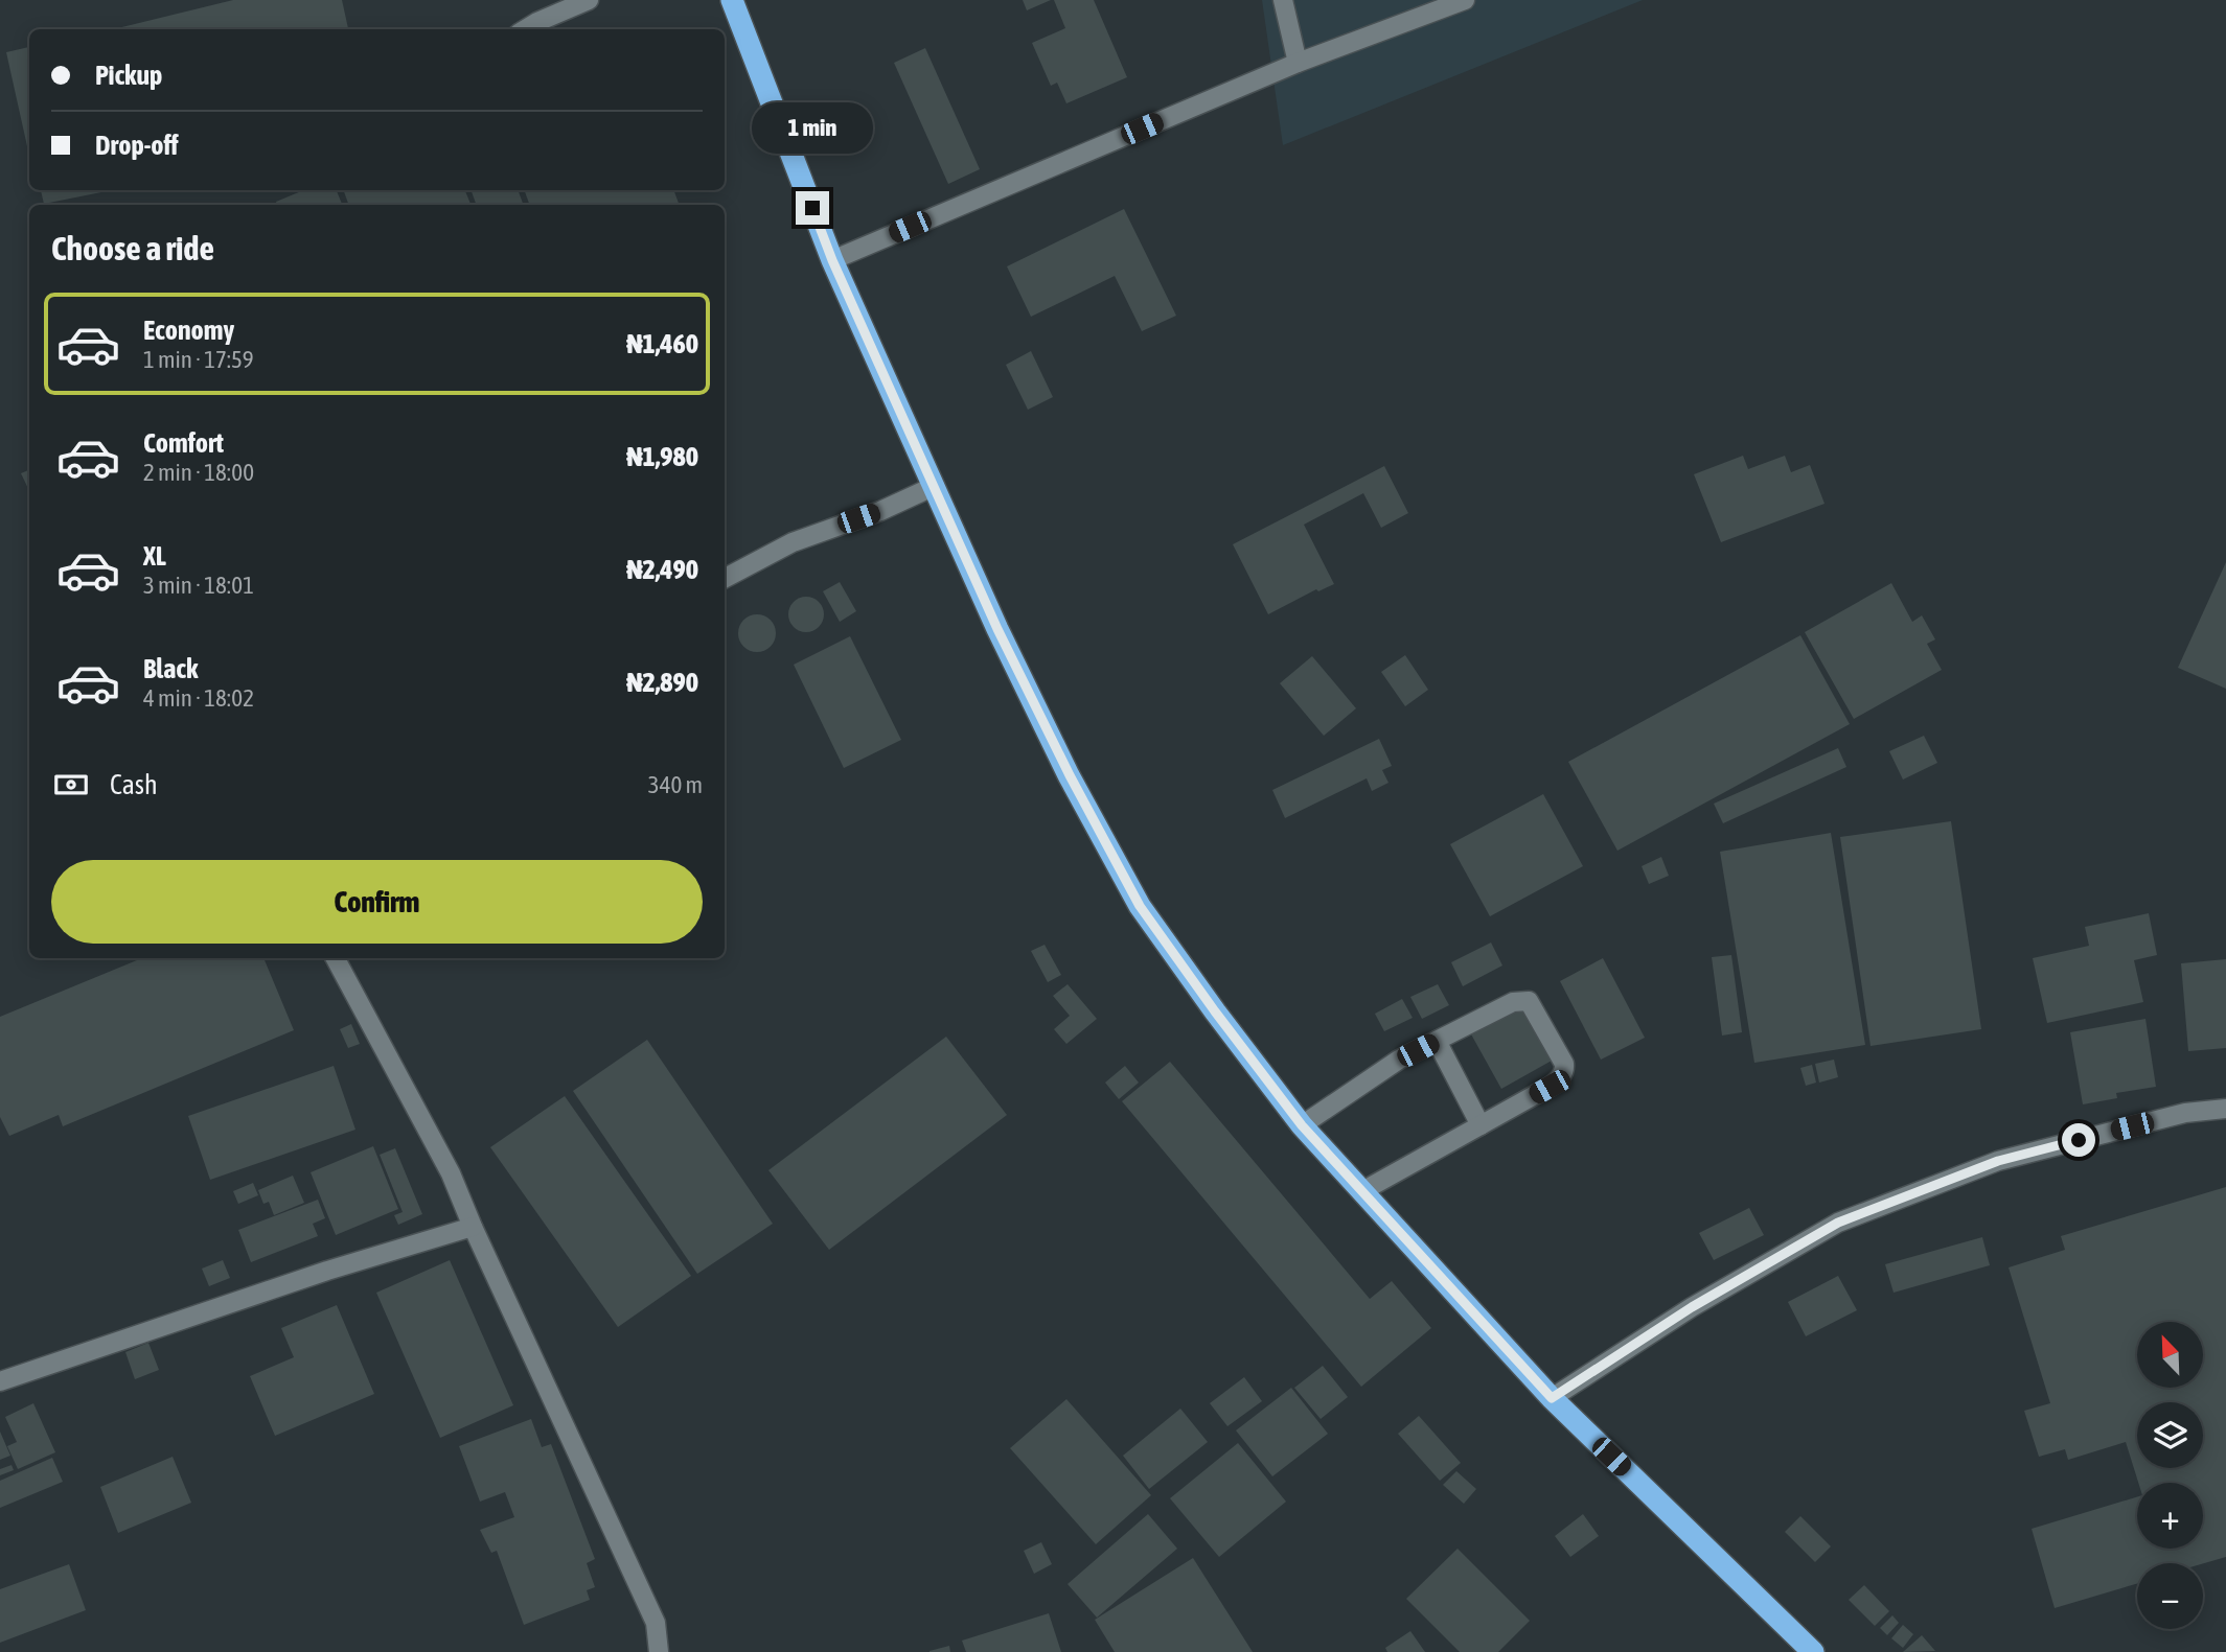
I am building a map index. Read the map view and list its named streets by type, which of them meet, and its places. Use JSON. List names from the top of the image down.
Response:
{
  "north": "top left",
  "page": {
    "banner": ["Pickup", "Drop-off"],
    "bubble": "1 min",
    "heading": "Choose a ride",
    "list": [
      {
        "name": "Economy",
        "note": "1 min · 17:59",
        "value": "₦1,460"
      },
      {
        "name": "Comfort",
        "note": "2 min · 18:00",
        "value": "₦1,980"
      },
      {
        "name": "XL",
        "note": "3 min · 18:01",
        "value": "₦2,490"
      },
      {
        "name": "Black",
        "note": "4 min · 18:02",
        "value": "₦2,890"
      }
    ],
    "pay": ["Cash", "340 m"],
    "buttons": "Confirm",
    "map_buttons": ["+", "−"]
  }
}
